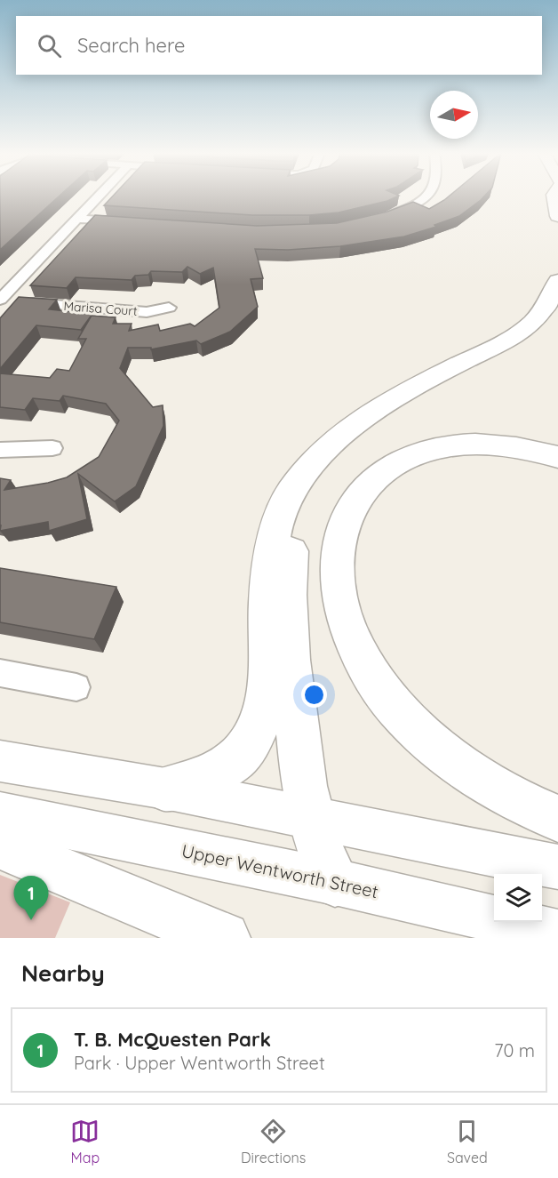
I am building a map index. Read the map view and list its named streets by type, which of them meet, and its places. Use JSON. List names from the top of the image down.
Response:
{
  "streets": {
    "main road": ["Upper Wentworth Street"],
    "street": ["Marisa Court"]
  },
  "north": "right",
  "page": {
    "search": "Search here",
    "pins": "1",
    "heading": "Nearby",
    "list": [
      {
        "mark": "1",
        "name": "T. B. McQuesten Park",
        "note": "Park · Upper Wentworth Street",
        "value": "70 m"
      }
    ],
    "nav": ["Map", "Directions", "Saved"]
  }
}
